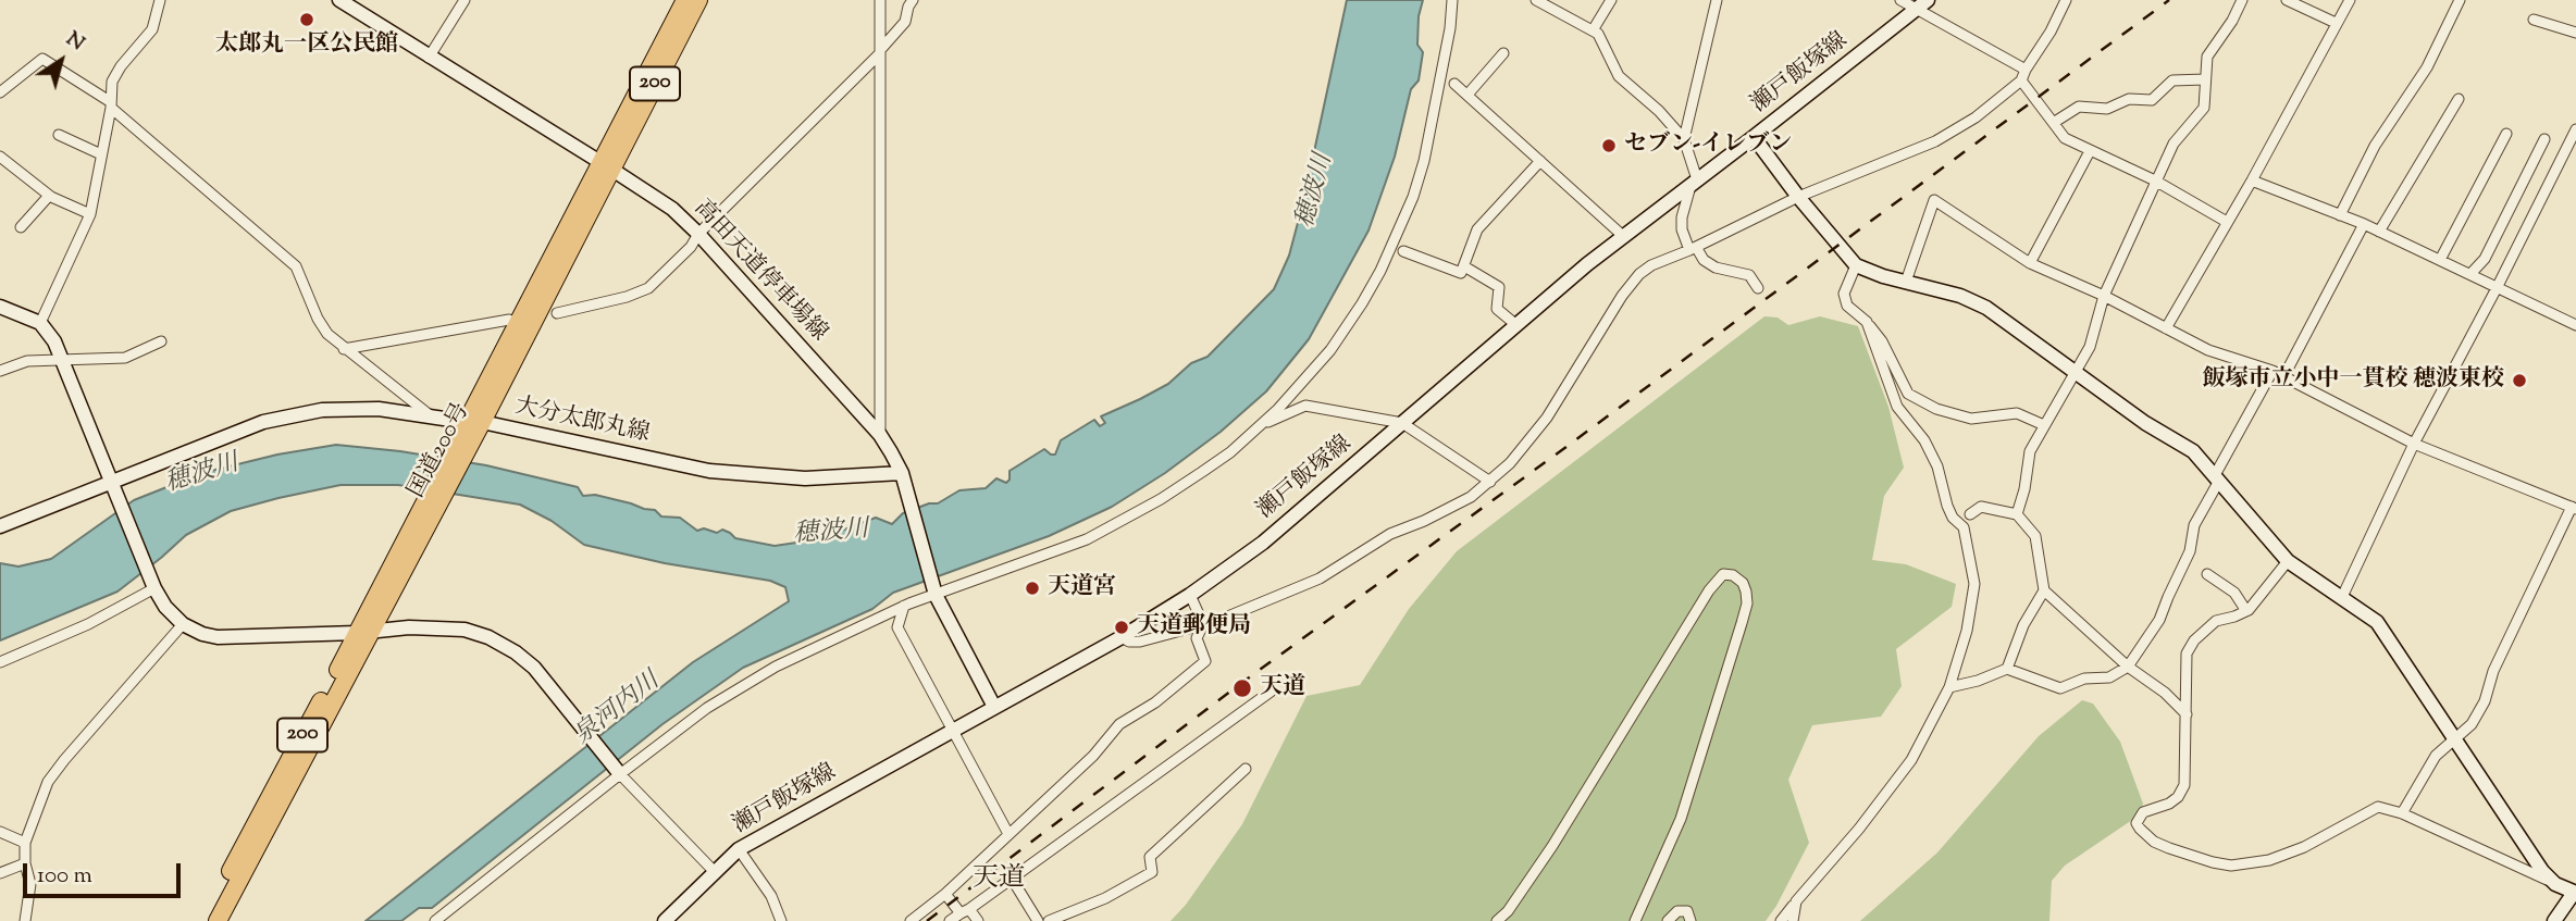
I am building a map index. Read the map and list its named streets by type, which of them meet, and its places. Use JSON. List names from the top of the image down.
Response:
{
  "streets": {
    "highway": ["200", "国道200号"],
    "main road": ["瀬戸飯塚線", "高田天道停車場線", "大分太郎丸線"]
  },
  "crossings": [
    ["瀬戸飯塚線", "高田天道停車場線"],
    ["高田天道停車場線", "大分太郎丸線"],
    ["高田天道停車場線", "国道200号"],
    ["大分太郎丸線", "国道200号"]
  ],
  "districts": ["天道"],
  "water": ["穂波川", "泉河内川"],
  "places": [
    "太郎丸一区公民館",
    "セブン-イレブン",
    "飯塚市立小中一貫校 穂波東校",
    "天道宮",
    "天道郵便局",
    "天道"
  ],
  "scale_bar": "100 m",
  "north": "top right"
}
